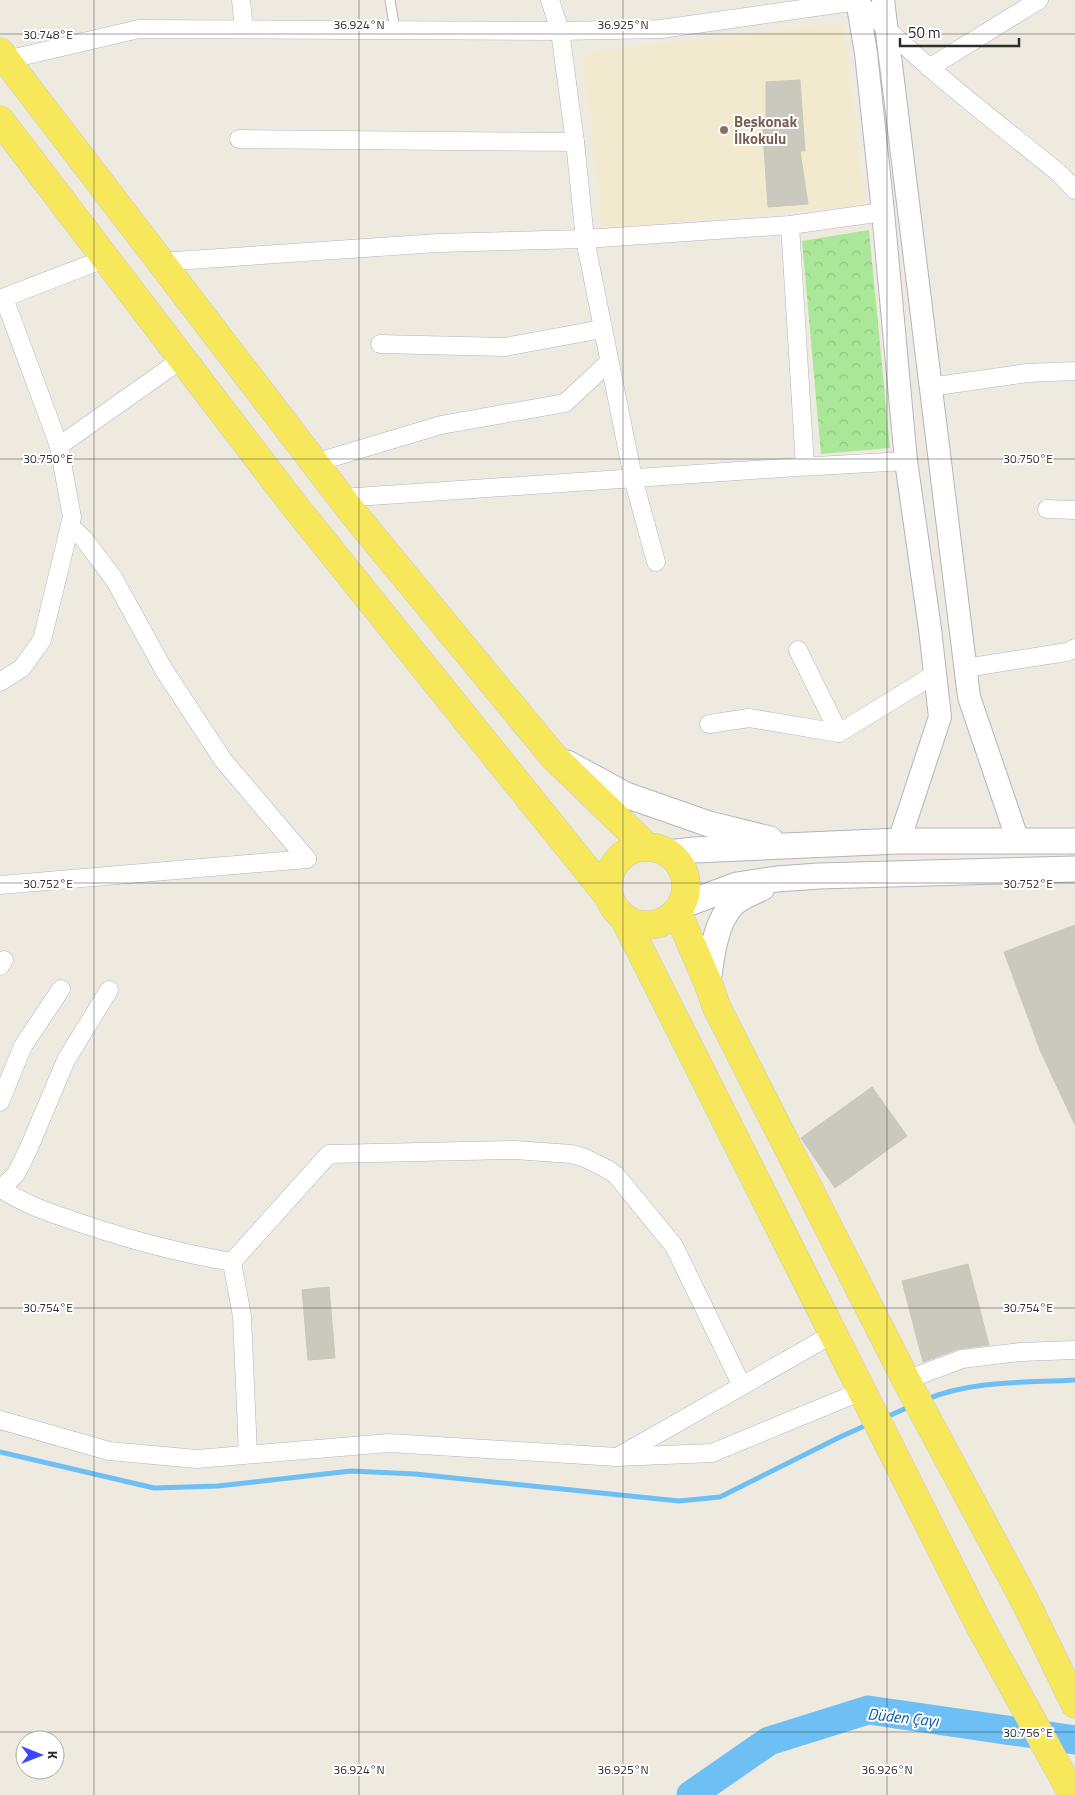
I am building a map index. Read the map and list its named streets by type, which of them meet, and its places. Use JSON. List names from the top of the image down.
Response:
{
  "water": ["Düden Çayı"],
  "places": ["Beşkonak İlkokulu"],
  "scale_bar": "50 m",
  "north": "right",
  "coordinates": [
    "36.924°N",
    "36.925°N",
    "30.748°E",
    "30.750°E",
    "30.752°E",
    "30.754°E",
    "30.756°E",
    "36.926°N"
  ]
}
